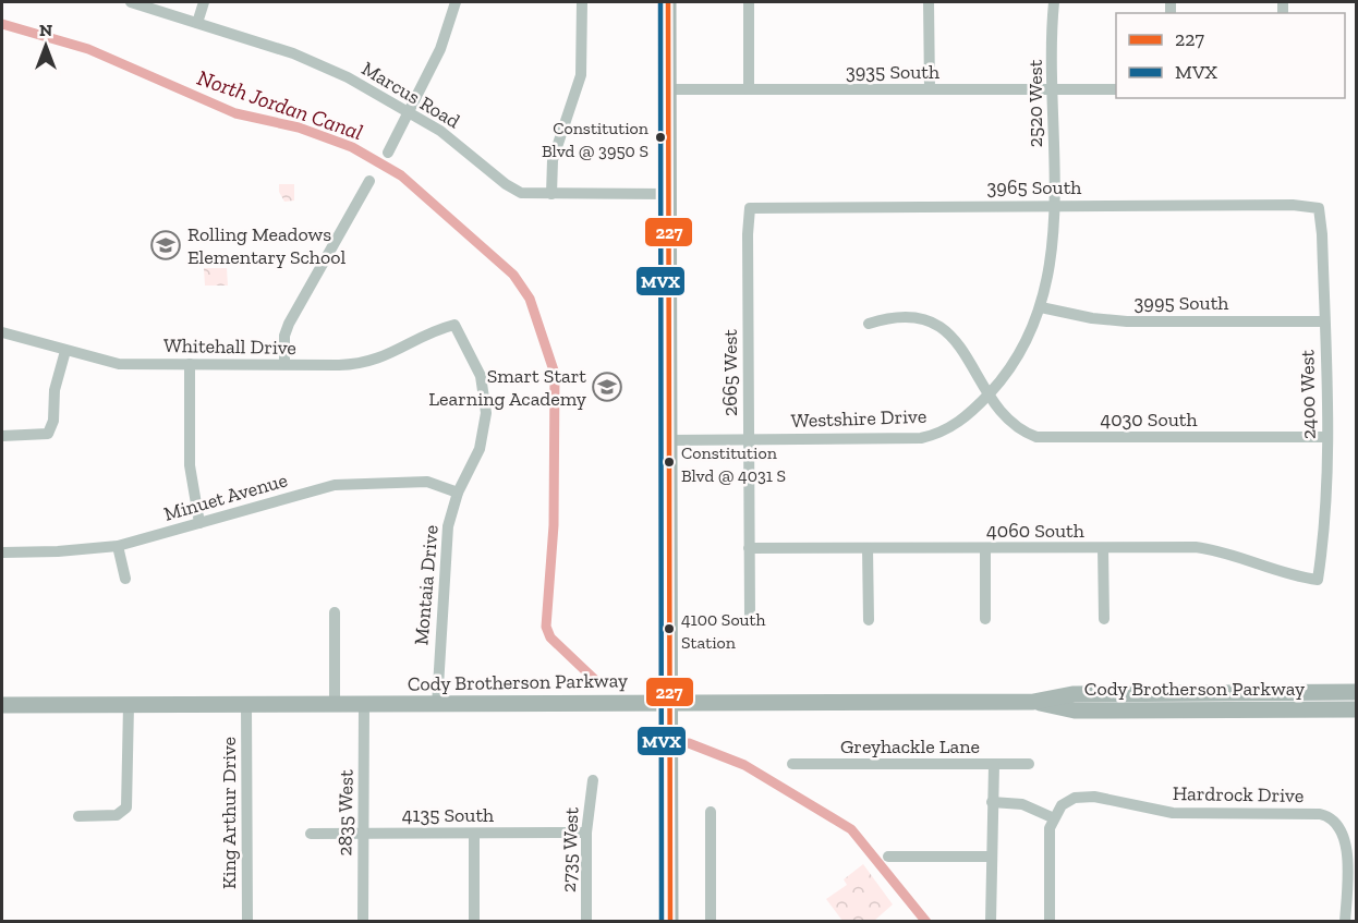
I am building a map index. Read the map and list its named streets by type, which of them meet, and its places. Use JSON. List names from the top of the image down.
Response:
{
  "streets": {
    "main road": ["Cody Brotherson Parkway"],
    "street": [
      "3935 South",
      "Marcus Road",
      "2520 West",
      "3965 South",
      "3995 South",
      "Whitehall Drive",
      "2665 West",
      "2400 West",
      "Westshire Drive",
      "4030 South",
      "Minuet Avenue",
      "4060 South",
      "Montaia Drive",
      "Greyhackle Lane",
      "Hardrock Drive",
      "King Arthur Drive",
      "2835 West",
      "4135 South",
      "2735 West"
    ]
  },
  "crossings": [
    ["3935 South", "2520 West"],
    ["2520 West", "3965 South"],
    ["2520 West", "Westshire Drive"],
    ["3965 South", "2665 West"],
    ["3965 South", "2400 West"],
    ["3965 South", "Westshire Drive"],
    ["3995 South", "2400 West"],
    ["3995 South", "Westshire Drive"],
    ["Whitehall Drive", "Montaia Drive"],
    ["2665 West", "Westshire Drive"],
    ["2665 West", "4060 South"],
    ["2400 West", "4030 South"],
    ["2400 West", "4060 South"],
    ["Westshire Drive", "4030 South"],
    ["Minuet Avenue", "Montaia Drive"],
    ["Montaia Drive", "Cody Brotherson Parkway"],
    ["Cody Brotherson Parkway", "King Arthur Drive"],
    ["Cody Brotherson Parkway", "2835 West"],
    ["2835 West", "4135 South"],
    ["4135 South", "2735 West"]
  ],
  "water": ["North Jordan Canal"],
  "places": {
    "other": ["Constitution Blvd @ 3950 S", "Constitution Blvd @ 4031 S", "4100 South Station"],
    "school or university": ["Rolling Meadows Elementary School", "Smart Start Learning Academy"]
  },
  "lines": ["transit line 227", "transit line MVX"],
  "legend": ["227", "MVX"],
  "north": "top"
}
